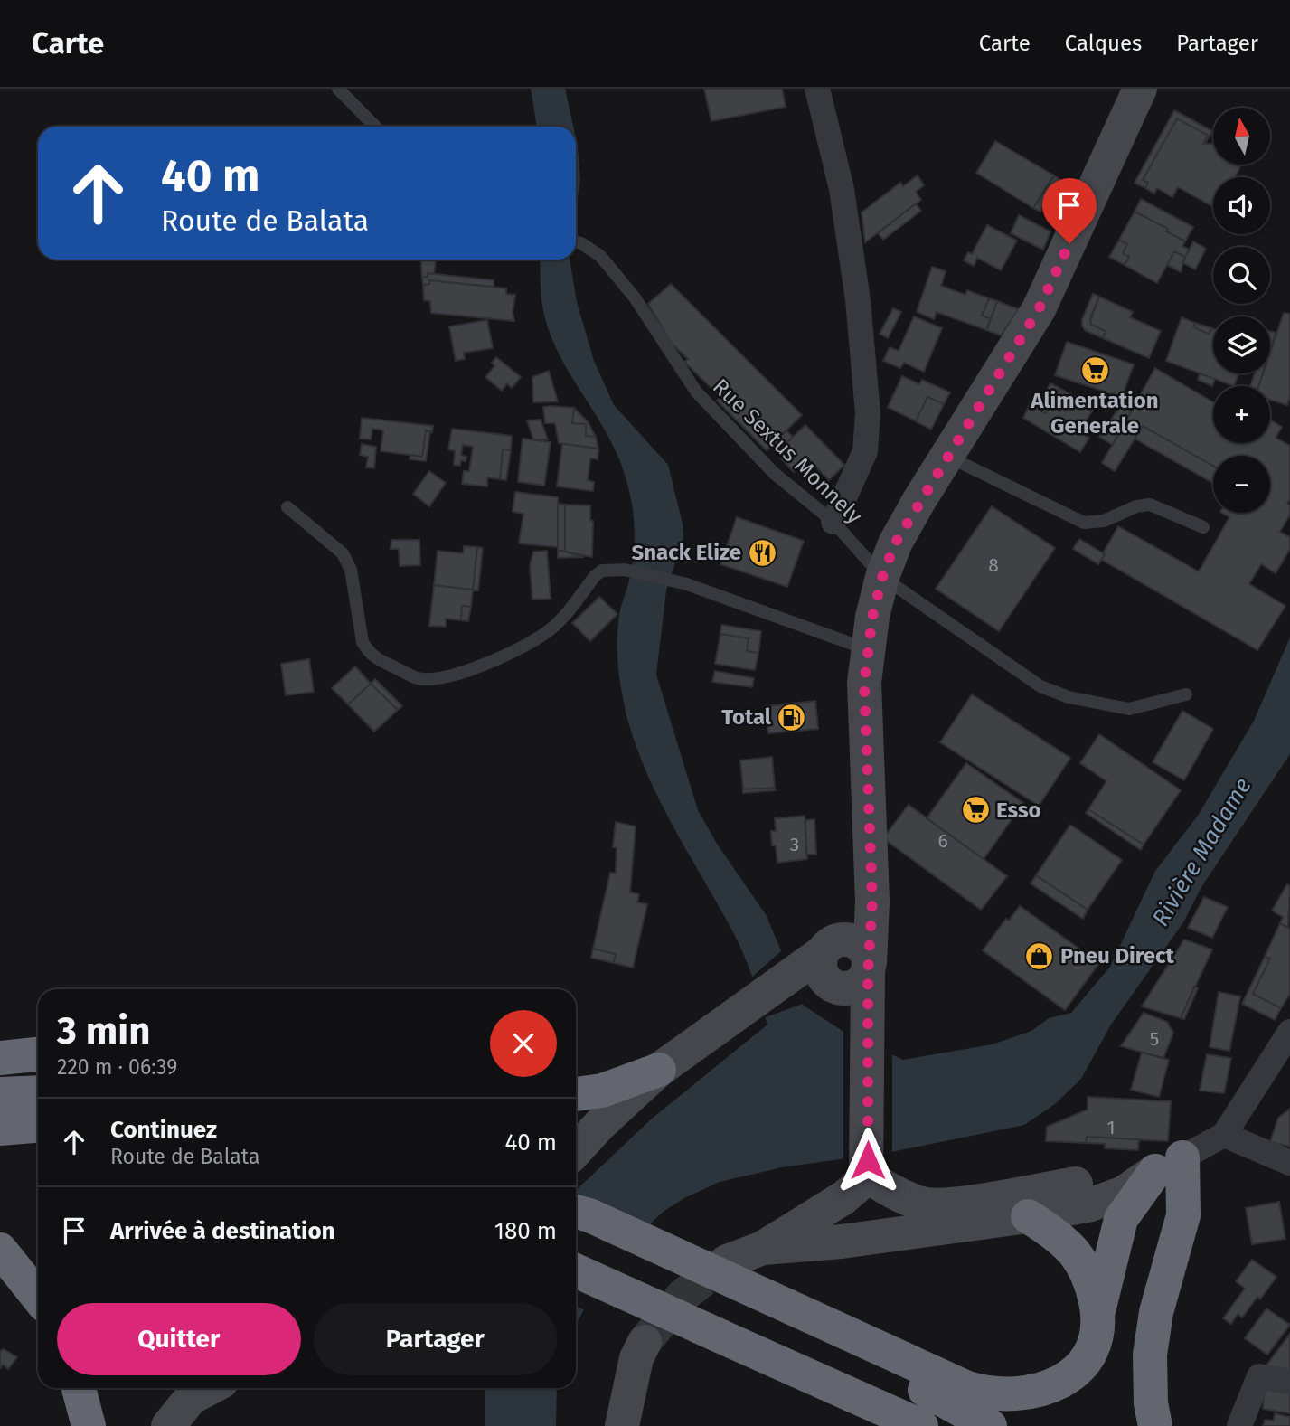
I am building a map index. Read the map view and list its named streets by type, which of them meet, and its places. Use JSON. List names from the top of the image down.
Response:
{
  "streets": {
    "lane": ["Rue Sextus Monnely"]
  },
  "water": ["Rivière Madame"],
  "places": {
    "supermarket": ["Alimentation Generale", "Esso"],
    "restaurant": ["Snack Elize"],
    "fuel station": ["Total"],
    "shop": ["Pneu Direct"]
  },
  "house_numbers": [
    "8",
    "6",
    "3",
    "5",
    "1"
  ],
  "north": "top",
  "page": {
    "header": "Carte",
    "nav": ["Carte", "Calques", "Partager"],
    "map_buttons": ["+", "−"],
    "turn": ["40 m", "Route de Balata"],
    "heading": ["3 min", "220 m · 06:39"],
    "list": [
      {
        "name": "Continuez",
        "note": "Route de Balata",
        "value": "40 m"
      },
      {
        "name": "Arrivée à destination",
        "value": "180 m"
      }
    ],
    "buttons": ["Quitter", "Partager"]
  }
}
